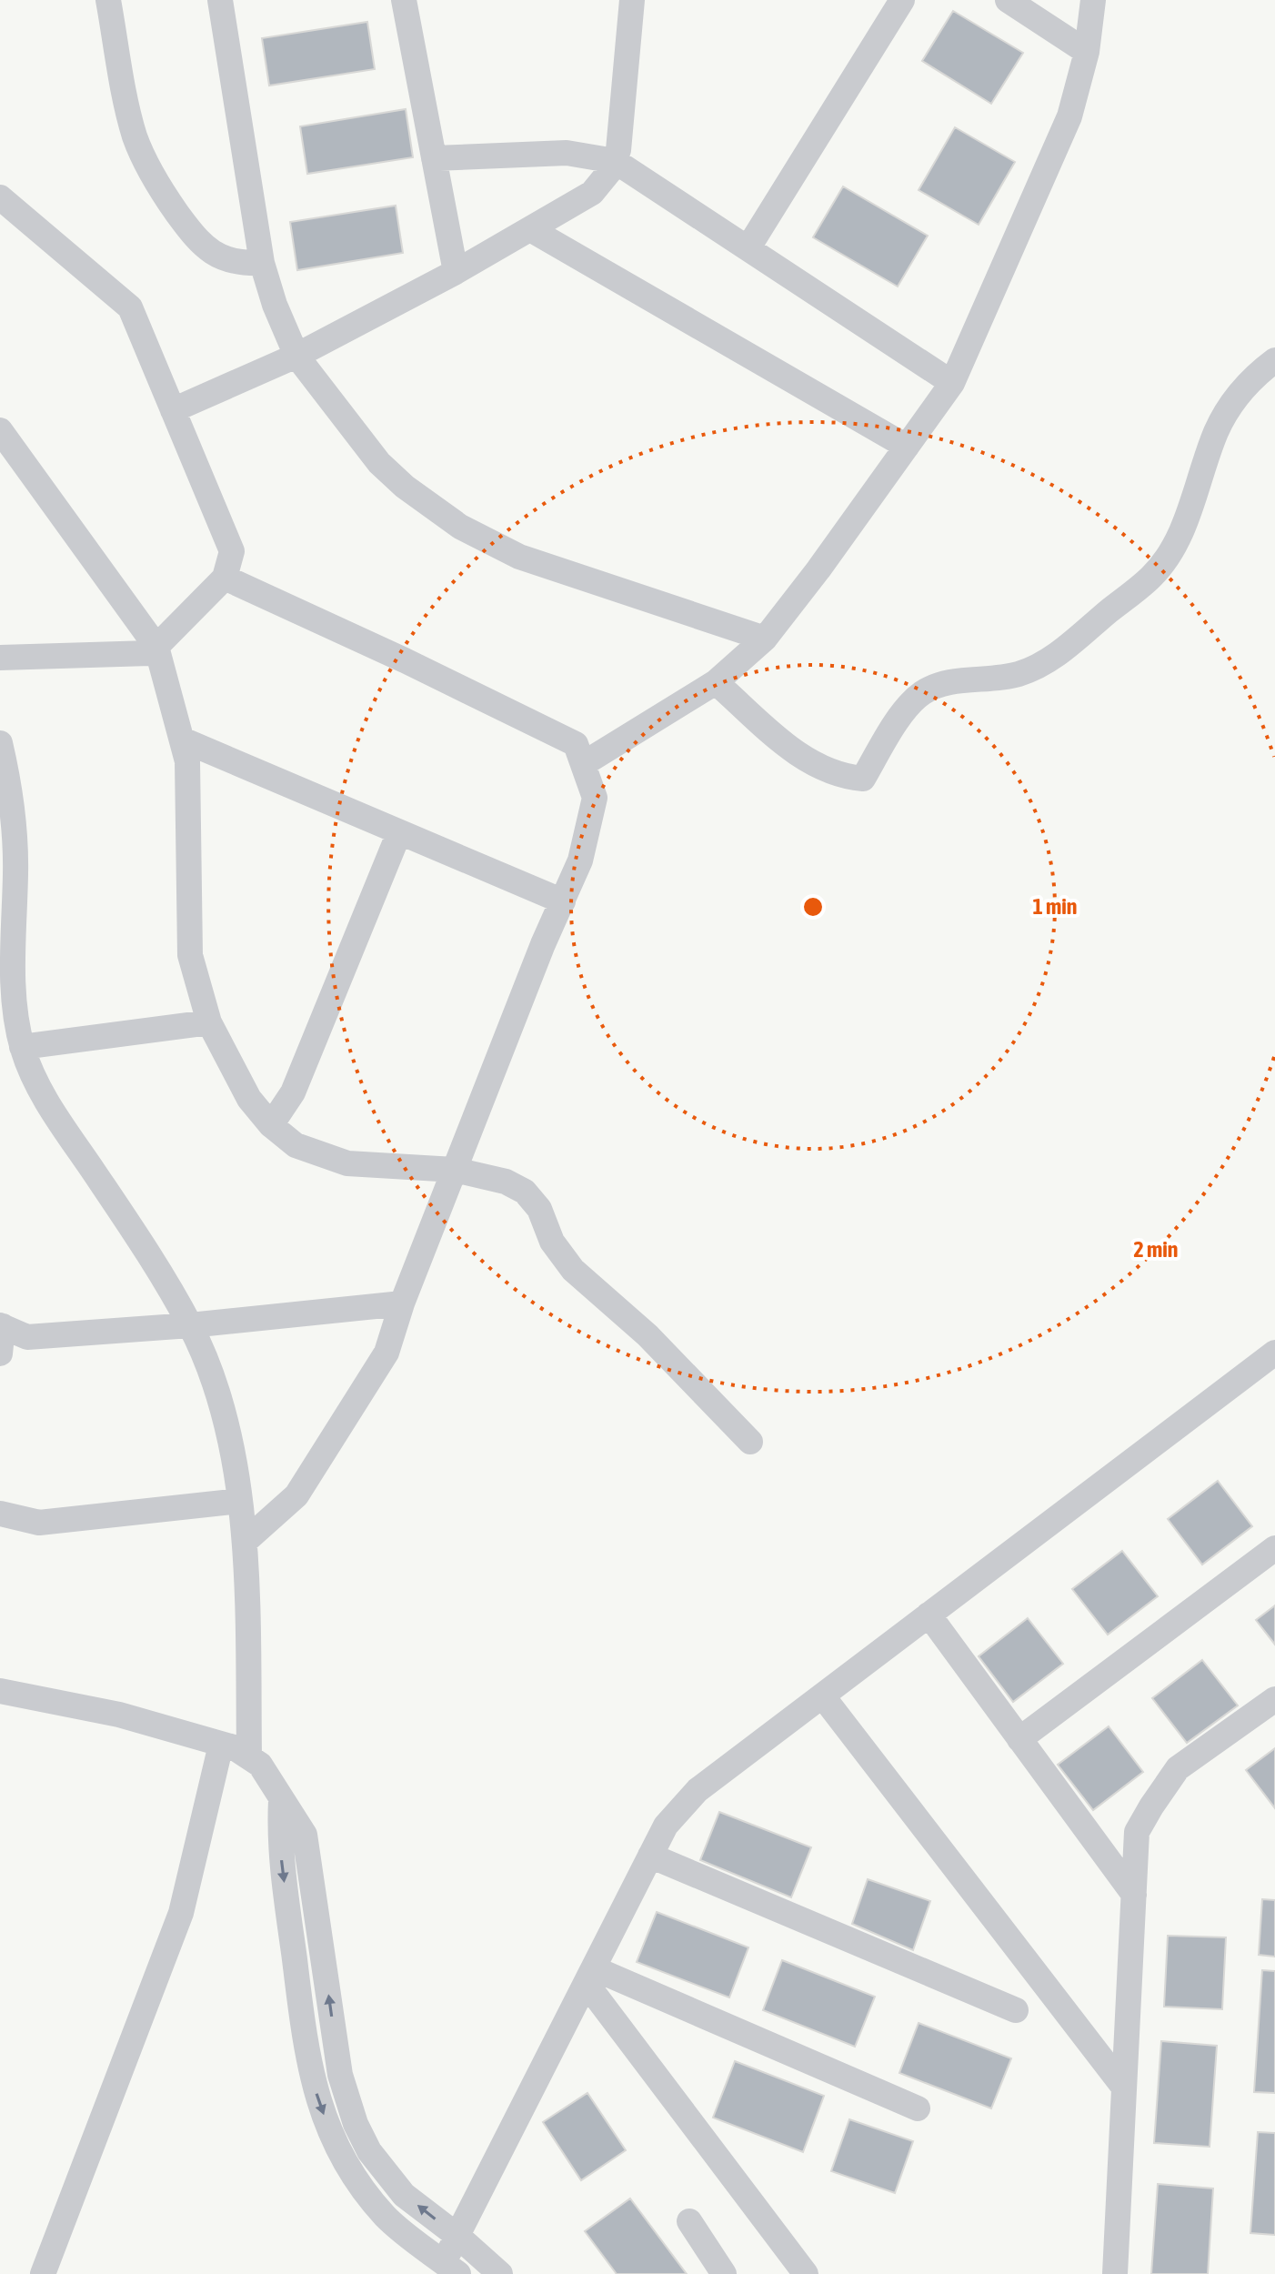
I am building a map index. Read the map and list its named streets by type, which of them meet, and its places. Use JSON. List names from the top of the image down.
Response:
{
  "rings": ["1 min", "2 min"]
}
